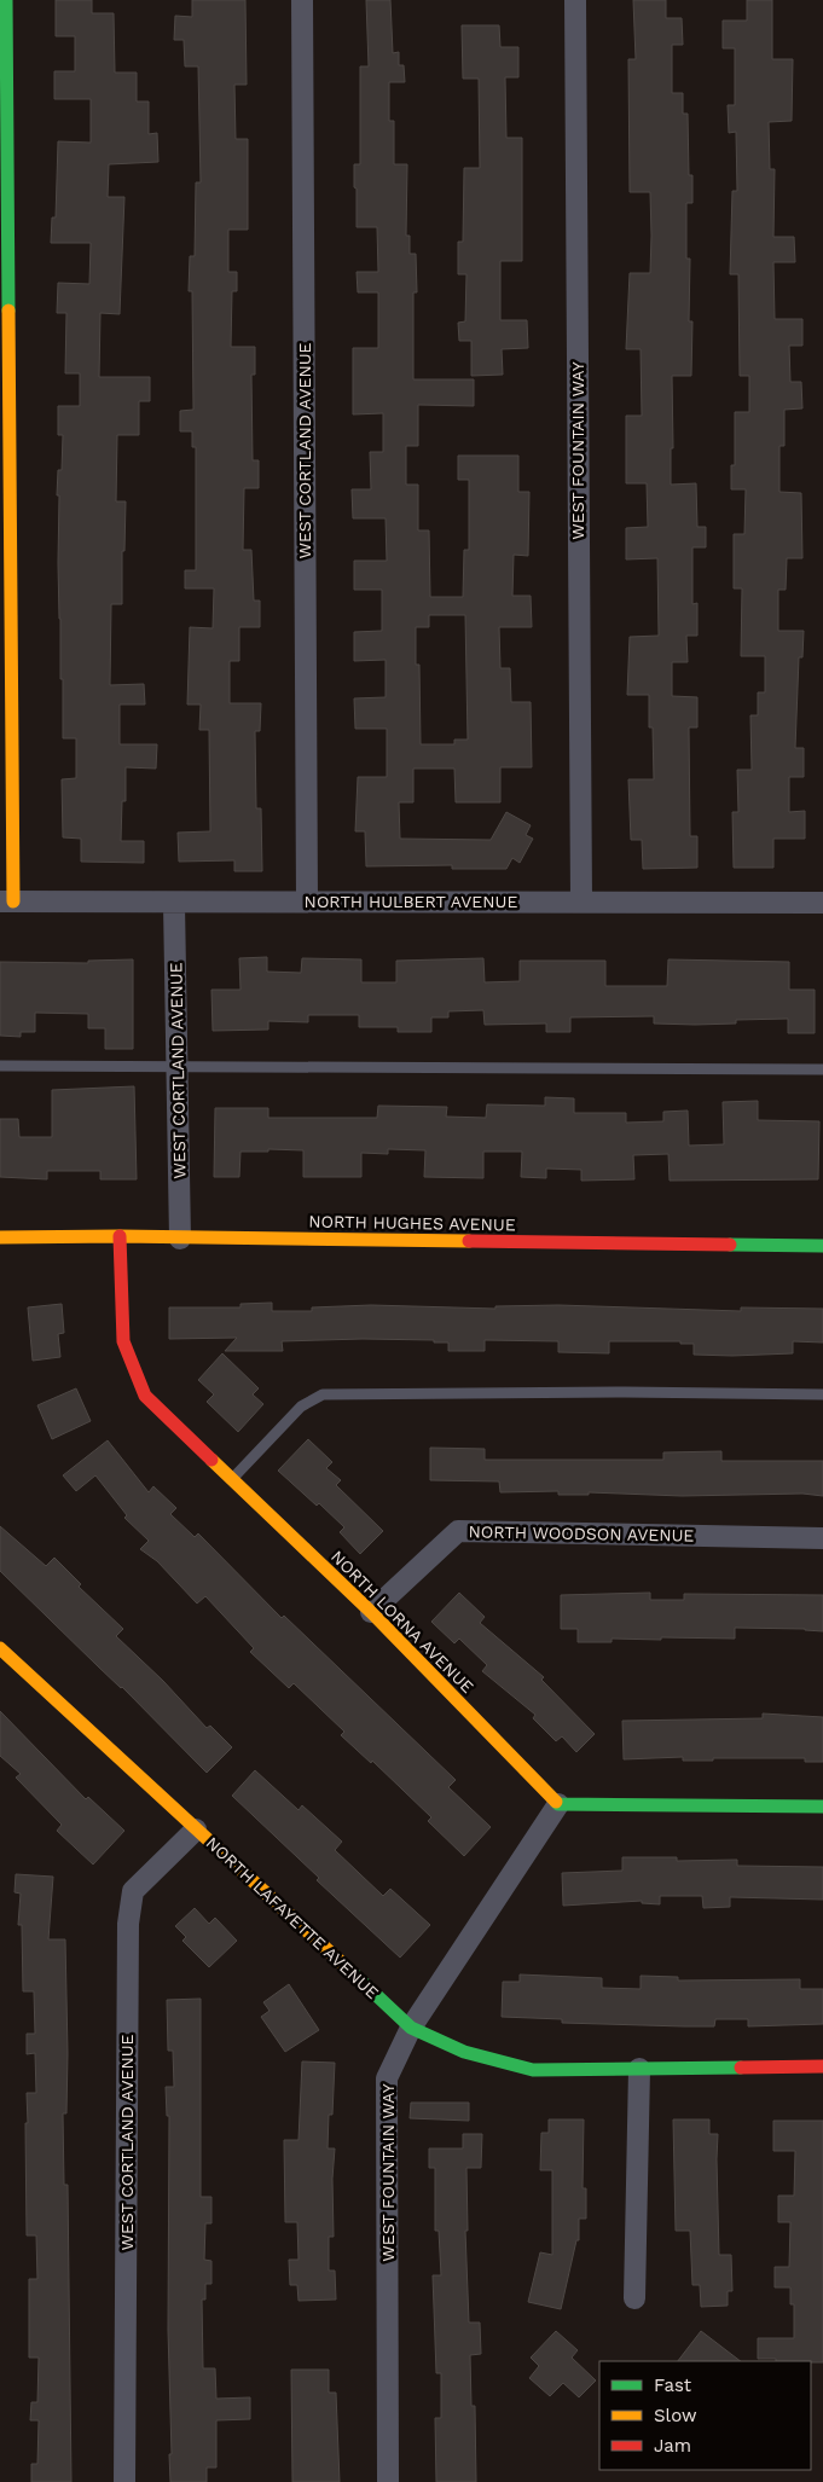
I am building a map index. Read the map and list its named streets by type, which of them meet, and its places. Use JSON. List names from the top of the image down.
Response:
{
  "streets": {
    "street": [
      "WEST CORTLAND AVENUE",
      "WEST FOUNTAIN WAY",
      "NORTH HULBERT AVENUE",
      "NORTH HUGHES AVENUE",
      "NORTH WOODSON AVENUE",
      "NORTH LORNA AVENUE",
      "NORTH LAFAYETTE AVENUE"
    ]
  },
  "crossings": [
    ["WEST CORTLAND AVENUE", "NORTH HULBERT AVENUE"],
    ["WEST CORTLAND AVENUE", "NORTH HUGHES AVENUE"],
    ["WEST CORTLAND AVENUE", "NORTH LAFAYETTE AVENUE"],
    ["WEST FOUNTAIN WAY", "NORTH HULBERT AVENUE"],
    ["WEST FOUNTAIN WAY", "NORTH LORNA AVENUE"],
    ["WEST FOUNTAIN WAY", "NORTH LAFAYETTE AVENUE"],
    ["NORTH HUGHES AVENUE", "NORTH LORNA AVENUE"],
    ["NORTH WOODSON AVENUE", "NORTH LORNA AVENUE"]
  ],
  "legend": ["Fast", "Slow", "Jam"]
}
